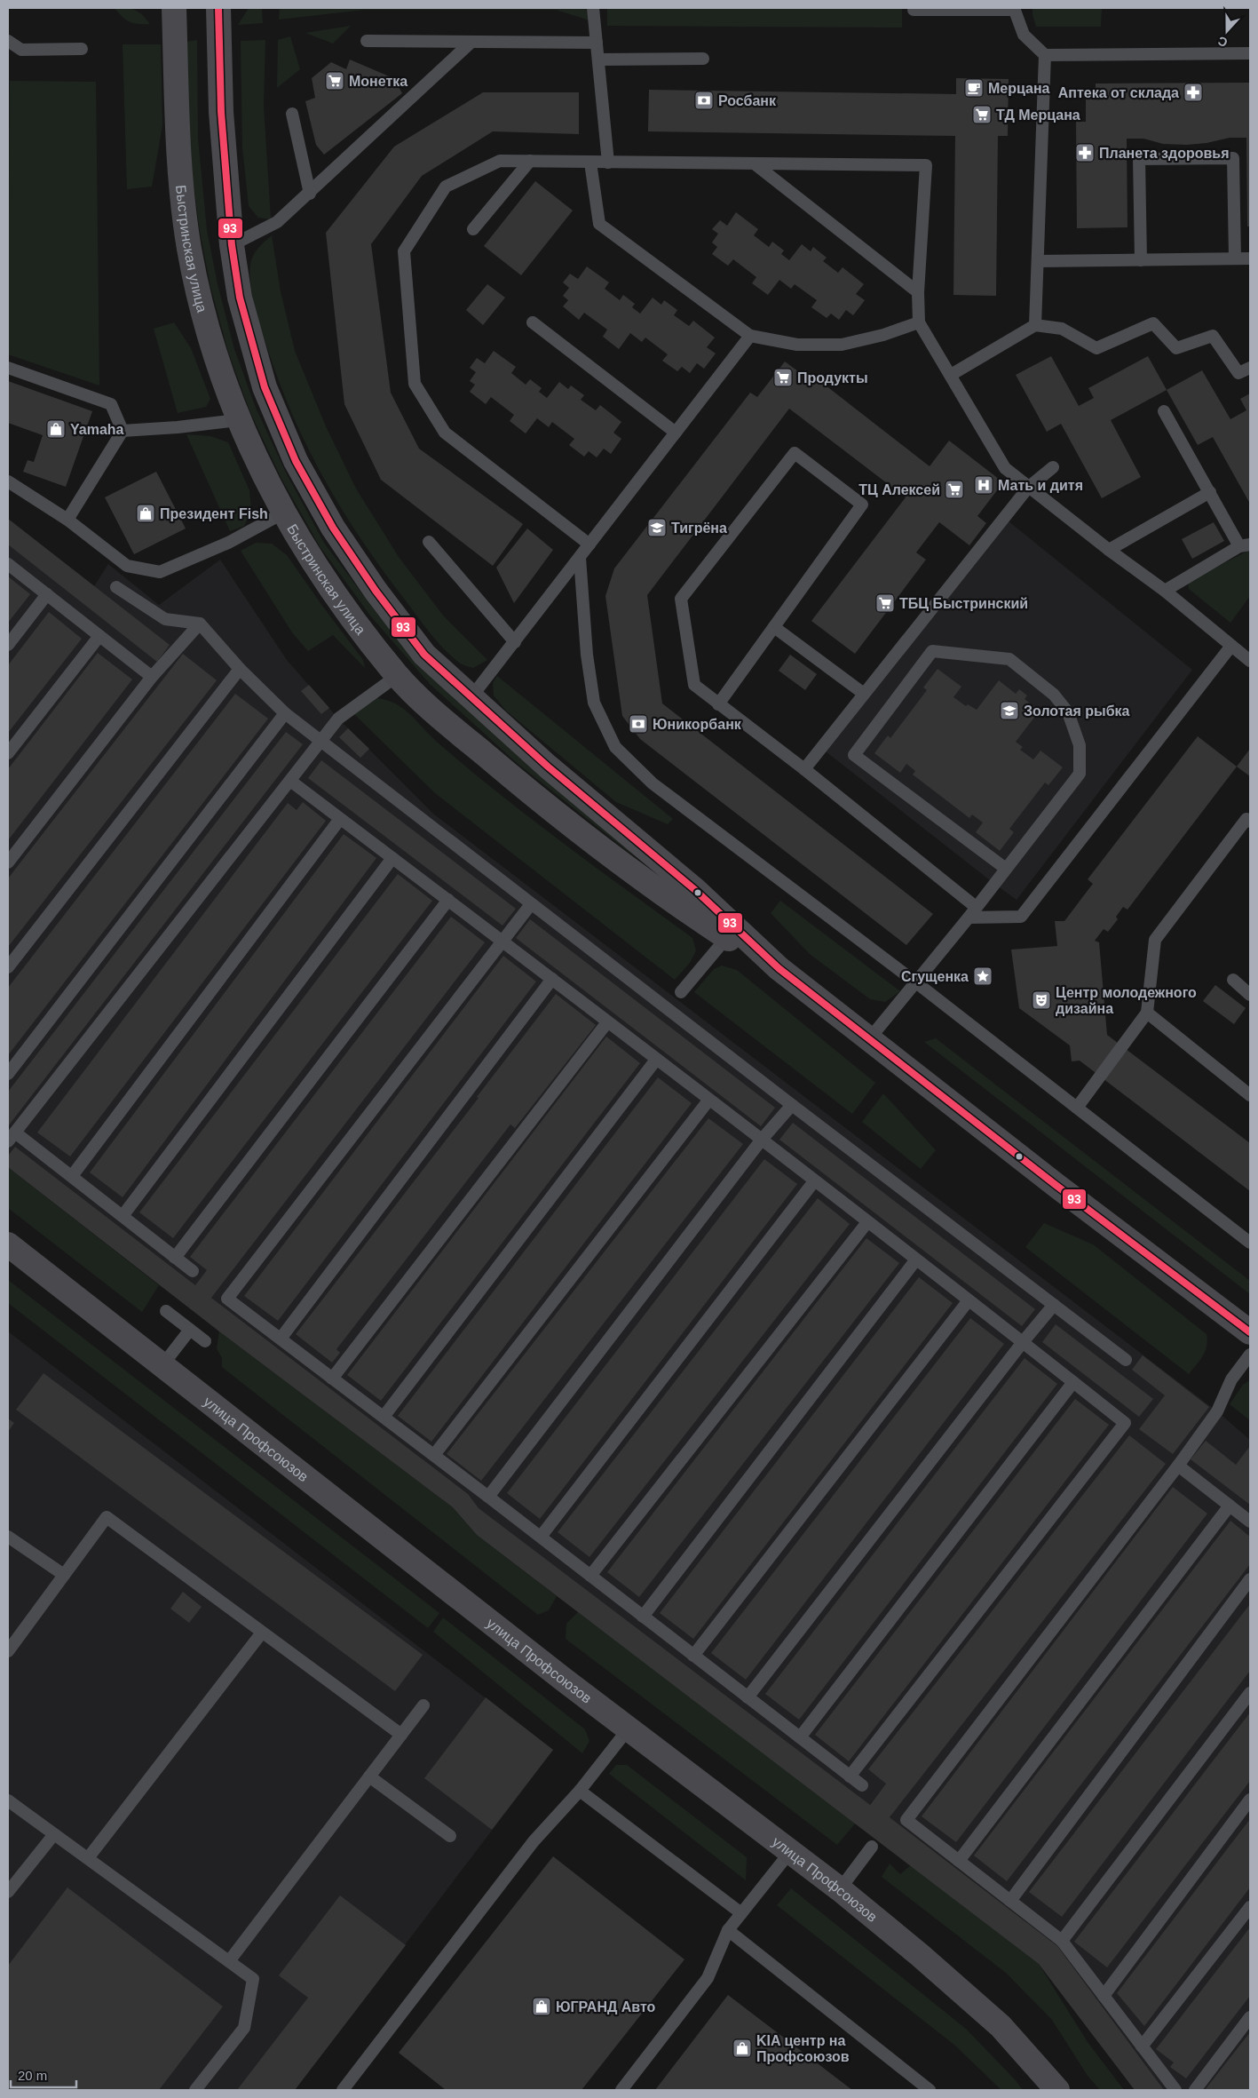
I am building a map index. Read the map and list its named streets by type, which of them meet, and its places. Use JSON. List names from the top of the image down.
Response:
{
  "streets": {
    "main road": ["Быстринская улица", "улица Профсоюзов"]
  },
  "places": {
    "supermarket": [
      "Монетка",
      "ТД Мерцана",
      "Продукты",
      "ТЦ Алексей",
      "ТБЦ Быстринский"
    ],
    "cafe": ["Мерцана"],
    "pharmacy": ["Аптека от склада", "Планета здоровья"],
    "bank": ["Росбанк", "Юникорбанк"],
    "shop": [
      "Yamaha",
      "Президент Fish",
      "ЮГРАНД Авто",
      "KIA центр на Профсоюзов"
    ],
    "hospital": ["Мать и дитя"],
    "school or university": ["Тигрёна", "Золотая рыбка"],
    "place": ["Сгущенка"],
    "theatre": ["Центр молодежного дизайна"]
  },
  "lines": ["transit line 93"],
  "scale_bar": "20 m",
  "north": "bottom"
}
